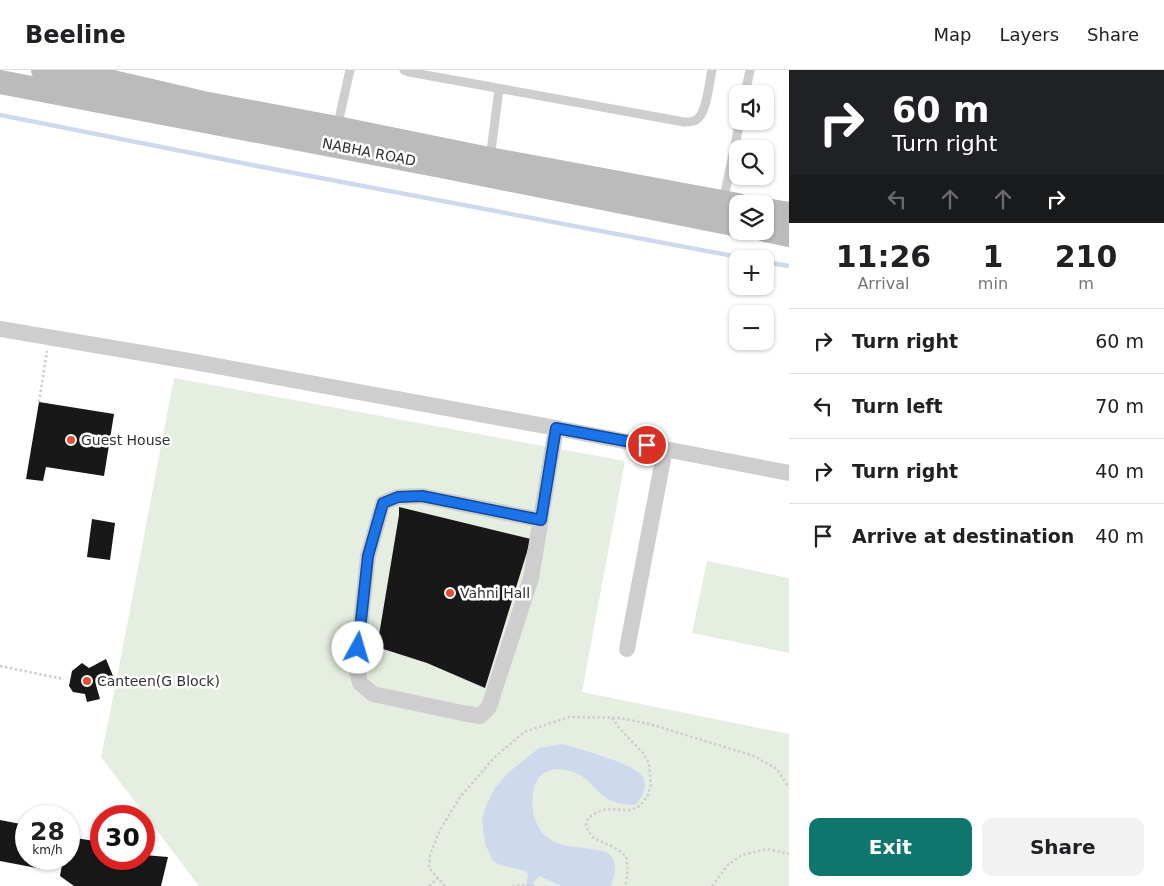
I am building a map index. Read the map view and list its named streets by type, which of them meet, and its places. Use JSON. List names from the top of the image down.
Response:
{
  "streets": {
    "main road": ["NABHA ROAD"]
  },
  "places": ["Guest House", "Vahni Hall", "Canteen(G Block)"],
  "page": {
    "header": "Beeline",
    "nav": ["Map", "Layers", "Share"],
    "turn": ["60 m", "Turn right"],
    "map_buttons": ["+", "−"],
    "eta": [
      "11:26",
      "Arrival",
      "1",
      "min",
      "210",
      "m"
    ],
    "list": [
      {
        "name": "Turn right",
        "value": "60 m"
      },
      {
        "name": "Turn left",
        "value": "70 m"
      },
      {
        "name": "Turn right",
        "value": "40 m"
      },
      {
        "name": "Arrive at destination",
        "value": "40 m"
      }
    ],
    "speed": "28 km/h",
    "limit": "30",
    "buttons": ["Exit", "Share"]
  }
}
